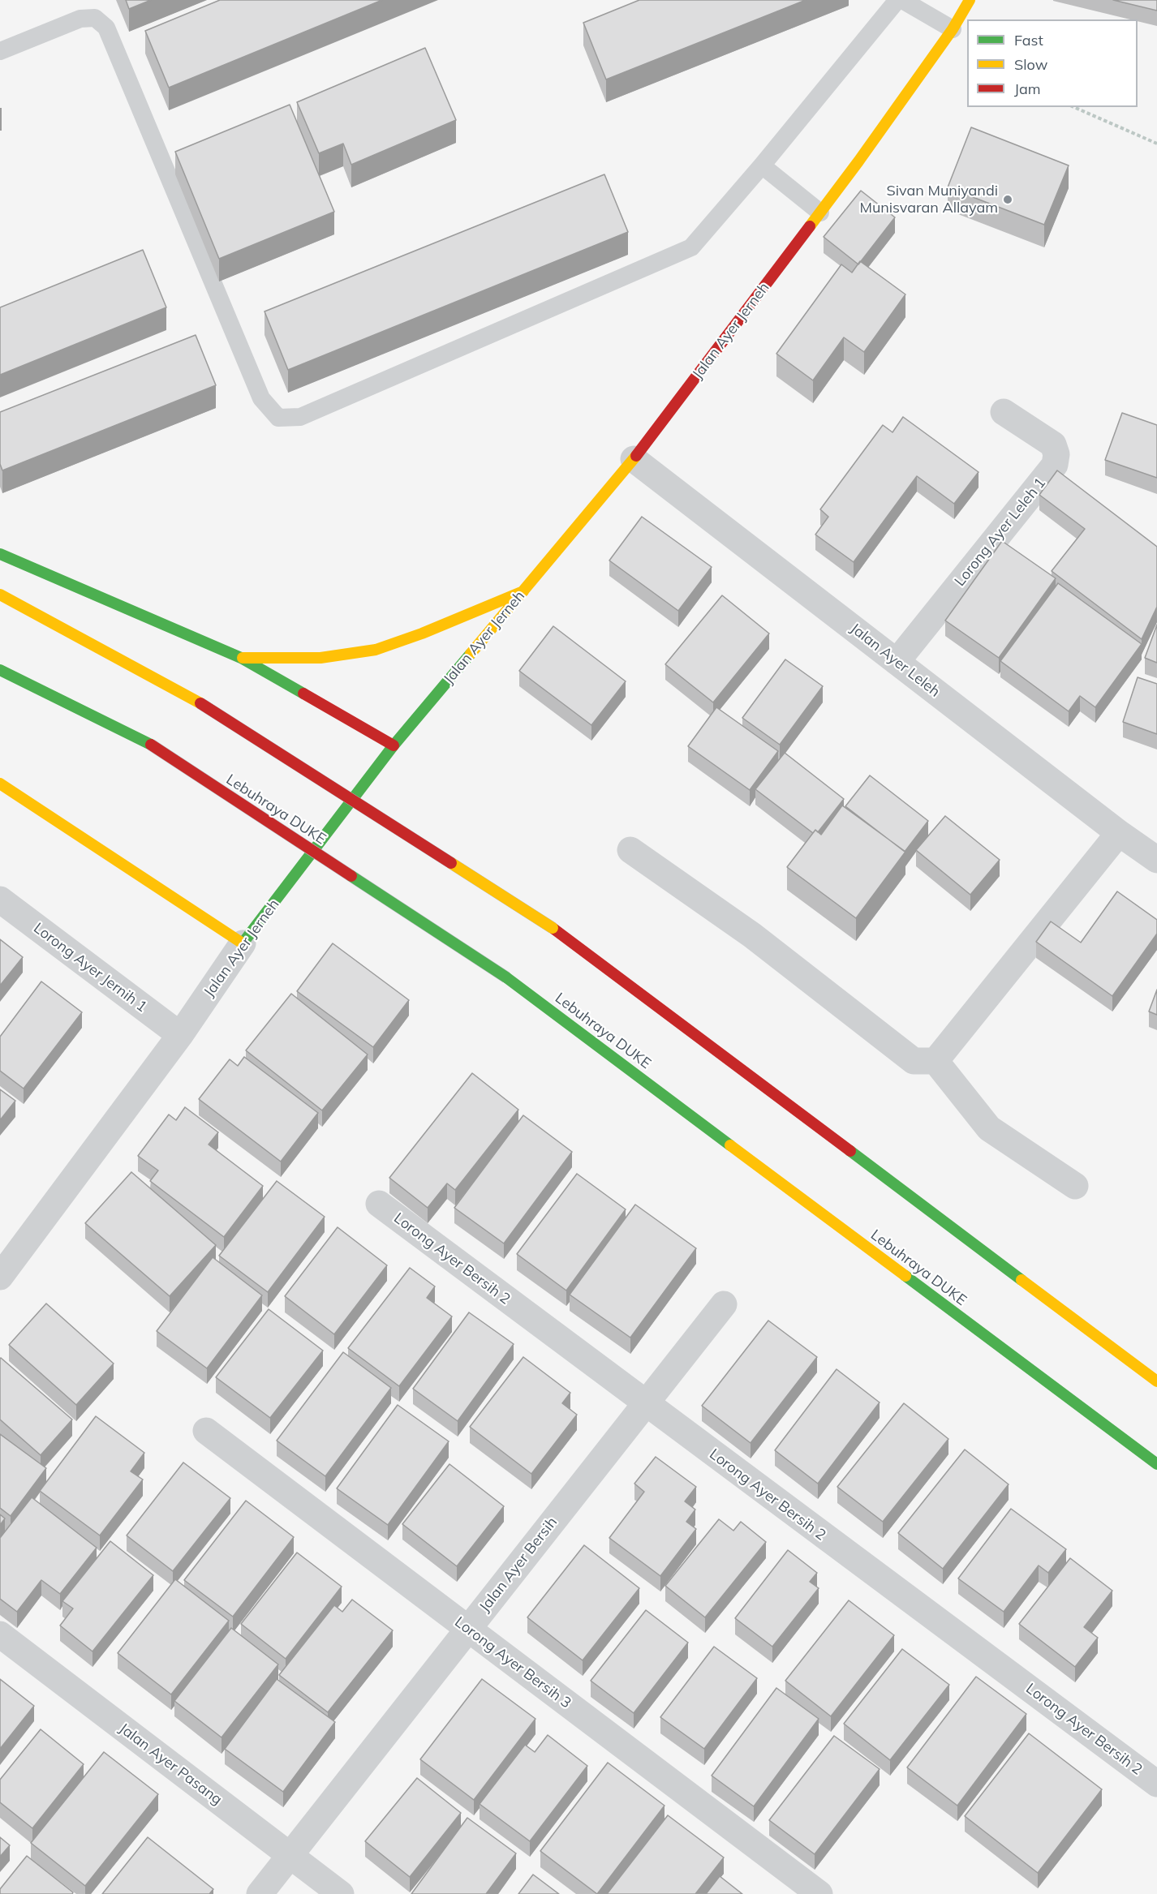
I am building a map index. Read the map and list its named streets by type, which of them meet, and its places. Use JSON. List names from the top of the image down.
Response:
{
  "streets": {
    "main road": ["Jalan Ayer Jerneh", "Lebuhraya DUKE"],
    "street": [
      "Lorong Ayer Leleh 1",
      "Jalan Ayer Leleh",
      "Lorong Ayer Jernih 1",
      "Lorong Ayer Bersih 2",
      "Jalan Ayer Bersih",
      "Lorong Ayer Bersih 3",
      "Jalan Ayer Pasang"
    ]
  },
  "crossings": [
    ["Jalan Ayer Jerneh", "Jalan Ayer Leleh"],
    ["Jalan Ayer Jerneh", "Lorong Ayer Jernih 1"],
    ["Lorong Ayer Leleh 1", "Jalan Ayer Leleh"],
    ["Lorong Ayer Bersih 2", "Jalan Ayer Bersih"],
    ["Jalan Ayer Bersih", "Lorong Ayer Bersih 3"],
    ["Jalan Ayer Bersih", "Jalan Ayer Pasang"]
  ],
  "places": ["Sivan Muniyandi Munisvaran Allayam"],
  "legend": ["Fast", "Slow", "Jam"]
}
